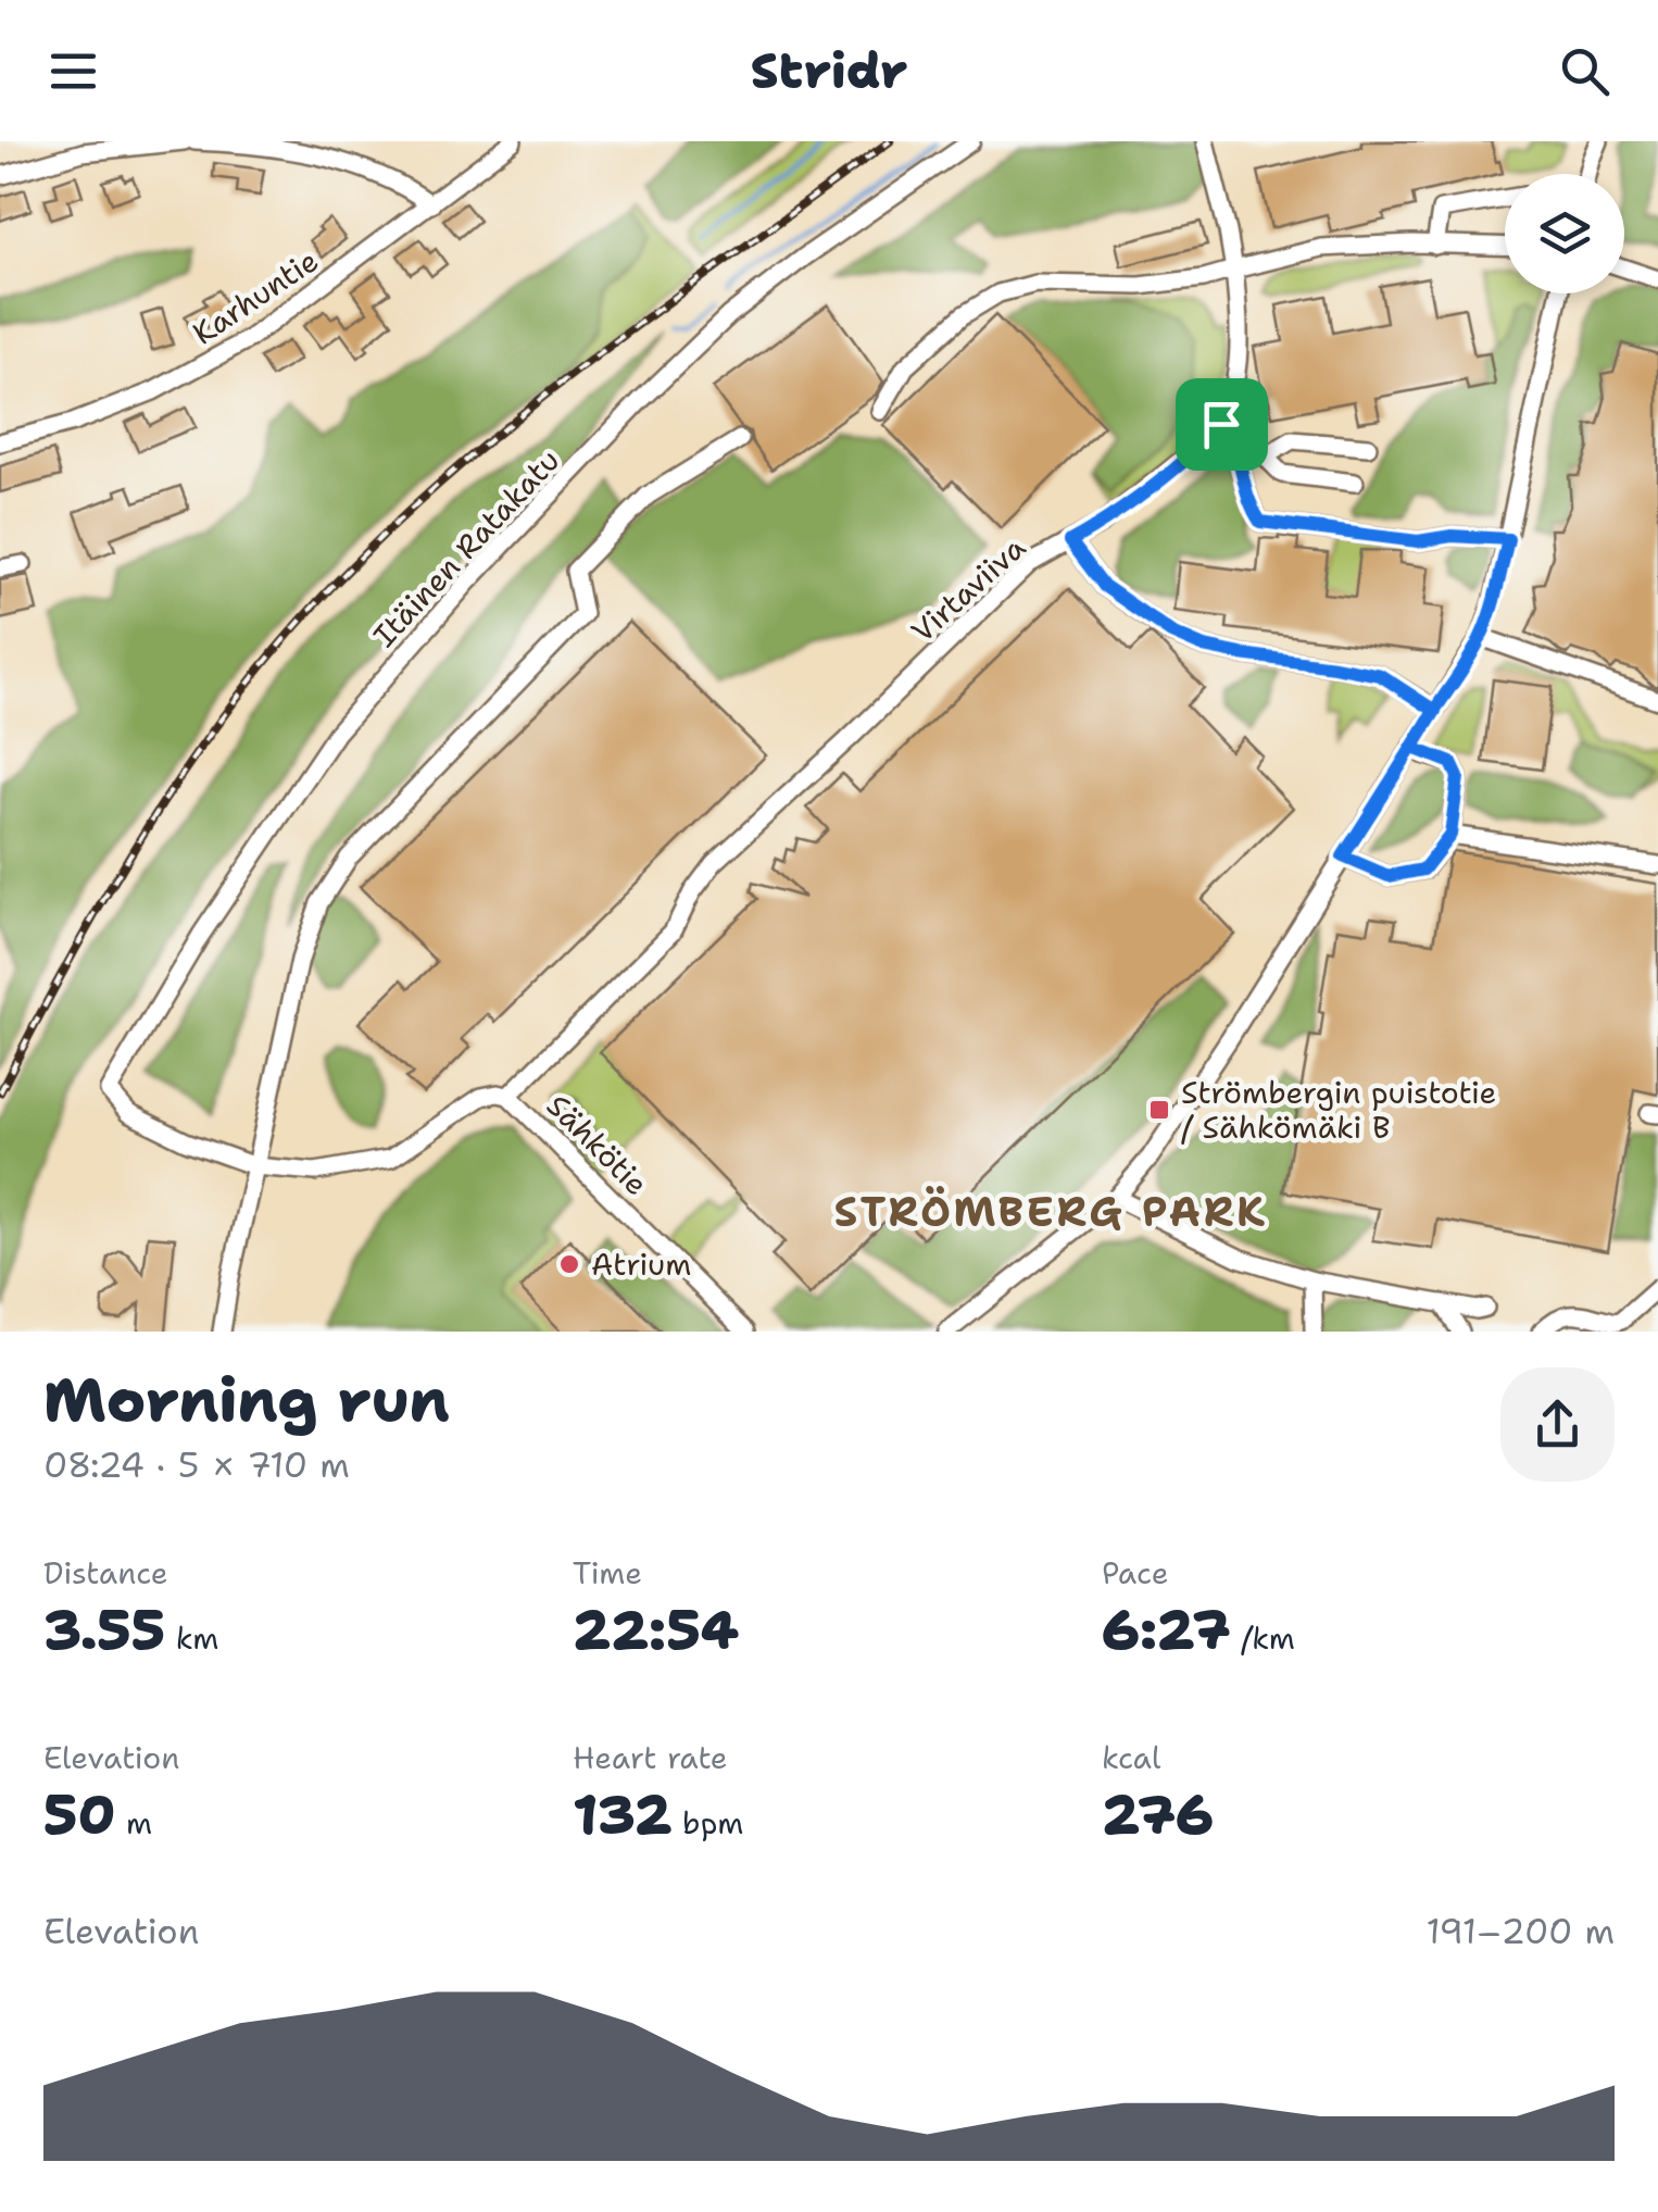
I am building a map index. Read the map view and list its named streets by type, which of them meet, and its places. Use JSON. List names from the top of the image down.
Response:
{
  "streets": {
    "street": [
      "Karhuntie",
      "Itäinen Ratakatu",
      "Virtaviiva",
      "Sähkötie"
    ]
  },
  "crossings": [
    ["Itäinen Ratakatu", "Sähkötie"],
    ["Virtaviiva", "Sähkötie"]
  ],
  "districts": ["STRÖMBERG PARK"],
  "places": {
    "transit": ["Strömbergin puistotie / Sähkömäki B"],
    "other": ["Atrium"]
  },
  "page": {
    "header": "Stridr",
    "heading": ["Morning run", "08:24 · 5 × 710 m"],
    "stats": [
      ["Distance", "3.55 km"],
      ["Time", "22:54"],
      ["Pace", "6:27 /km"],
      ["Elevation", "50 m"],
      ["Heart rate", "132 bpm"],
      ["kcal", "276"]
    ],
    "chart": ["Elevation", "191–200 m"]
  }
}
